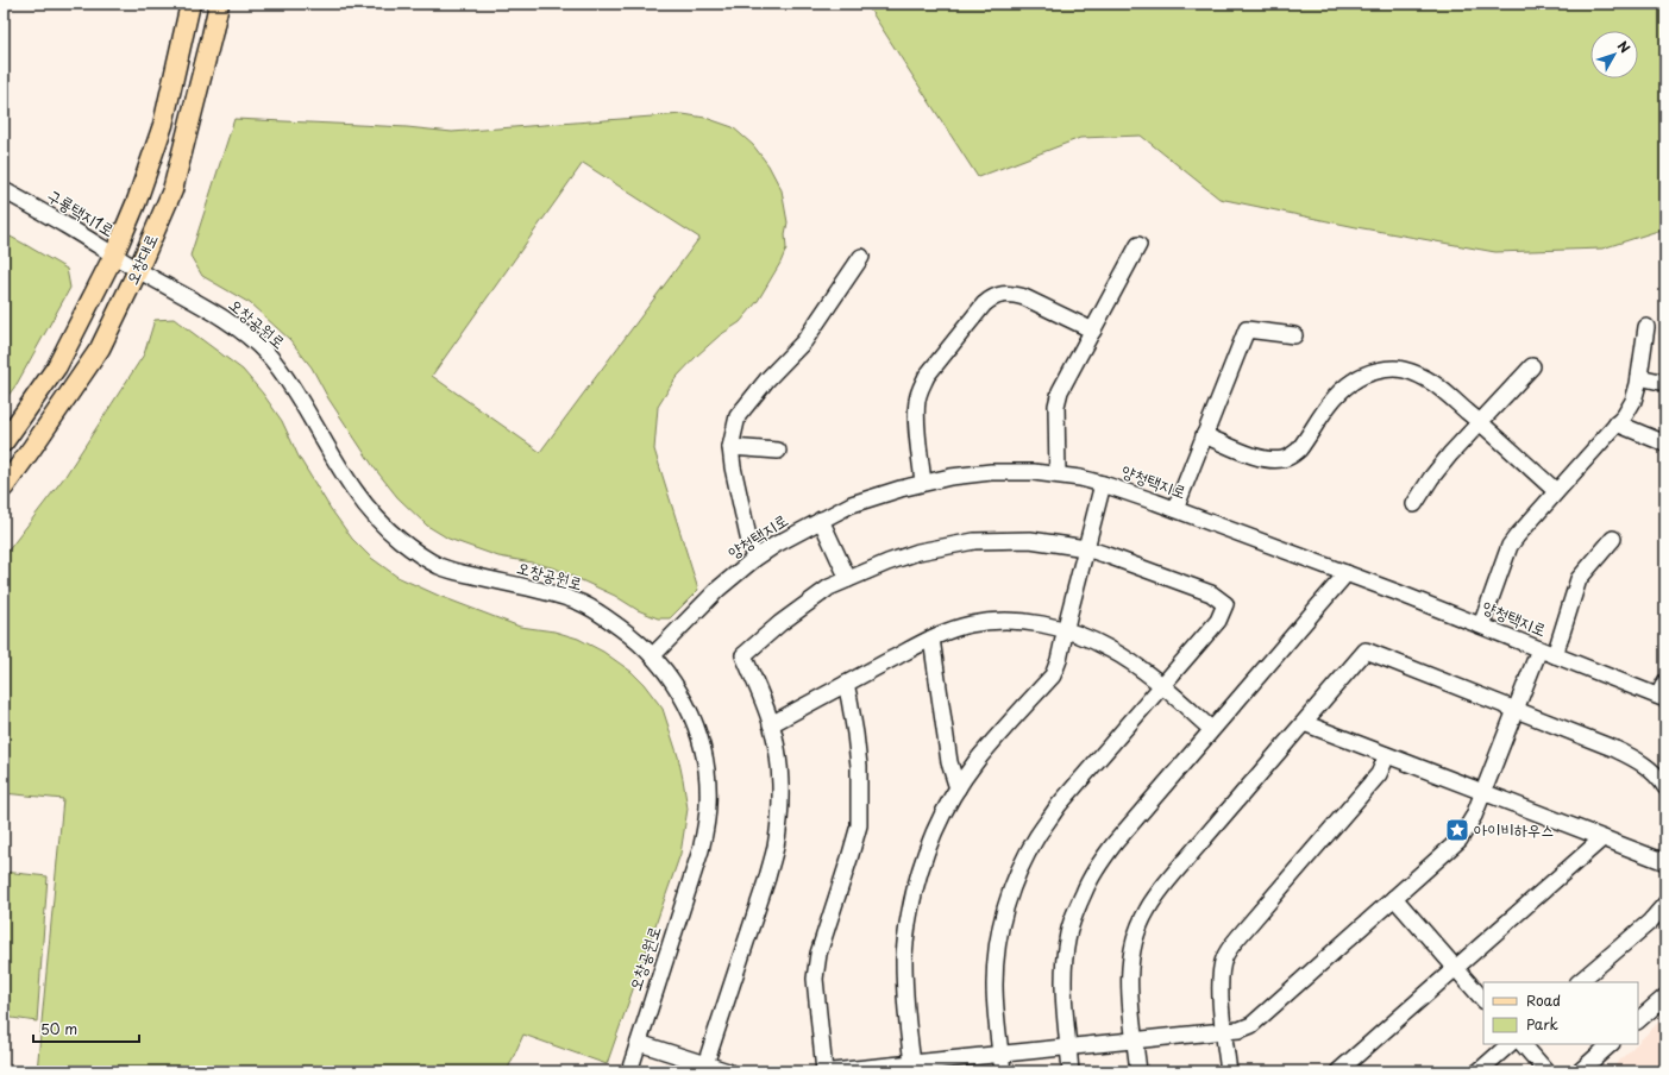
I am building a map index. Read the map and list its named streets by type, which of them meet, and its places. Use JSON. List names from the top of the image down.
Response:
{
  "streets": {
    "main road": ["오창대로"],
    "street": ["구룡택지1로", "오창공원로", "양청택지로"]
  },
  "crossings": [
    ["구룡택지1로", "오창대로"],
    ["구룡택지1로", "오창공원로"],
    ["오창대로", "오창공원로"],
    ["오창공원로", "양청택지로"]
  ],
  "places": {
    "place": ["아이비하우스"]
  },
  "legend": ["Road", "Park"],
  "scale_bar": "50 m",
  "north": "top right"
}
